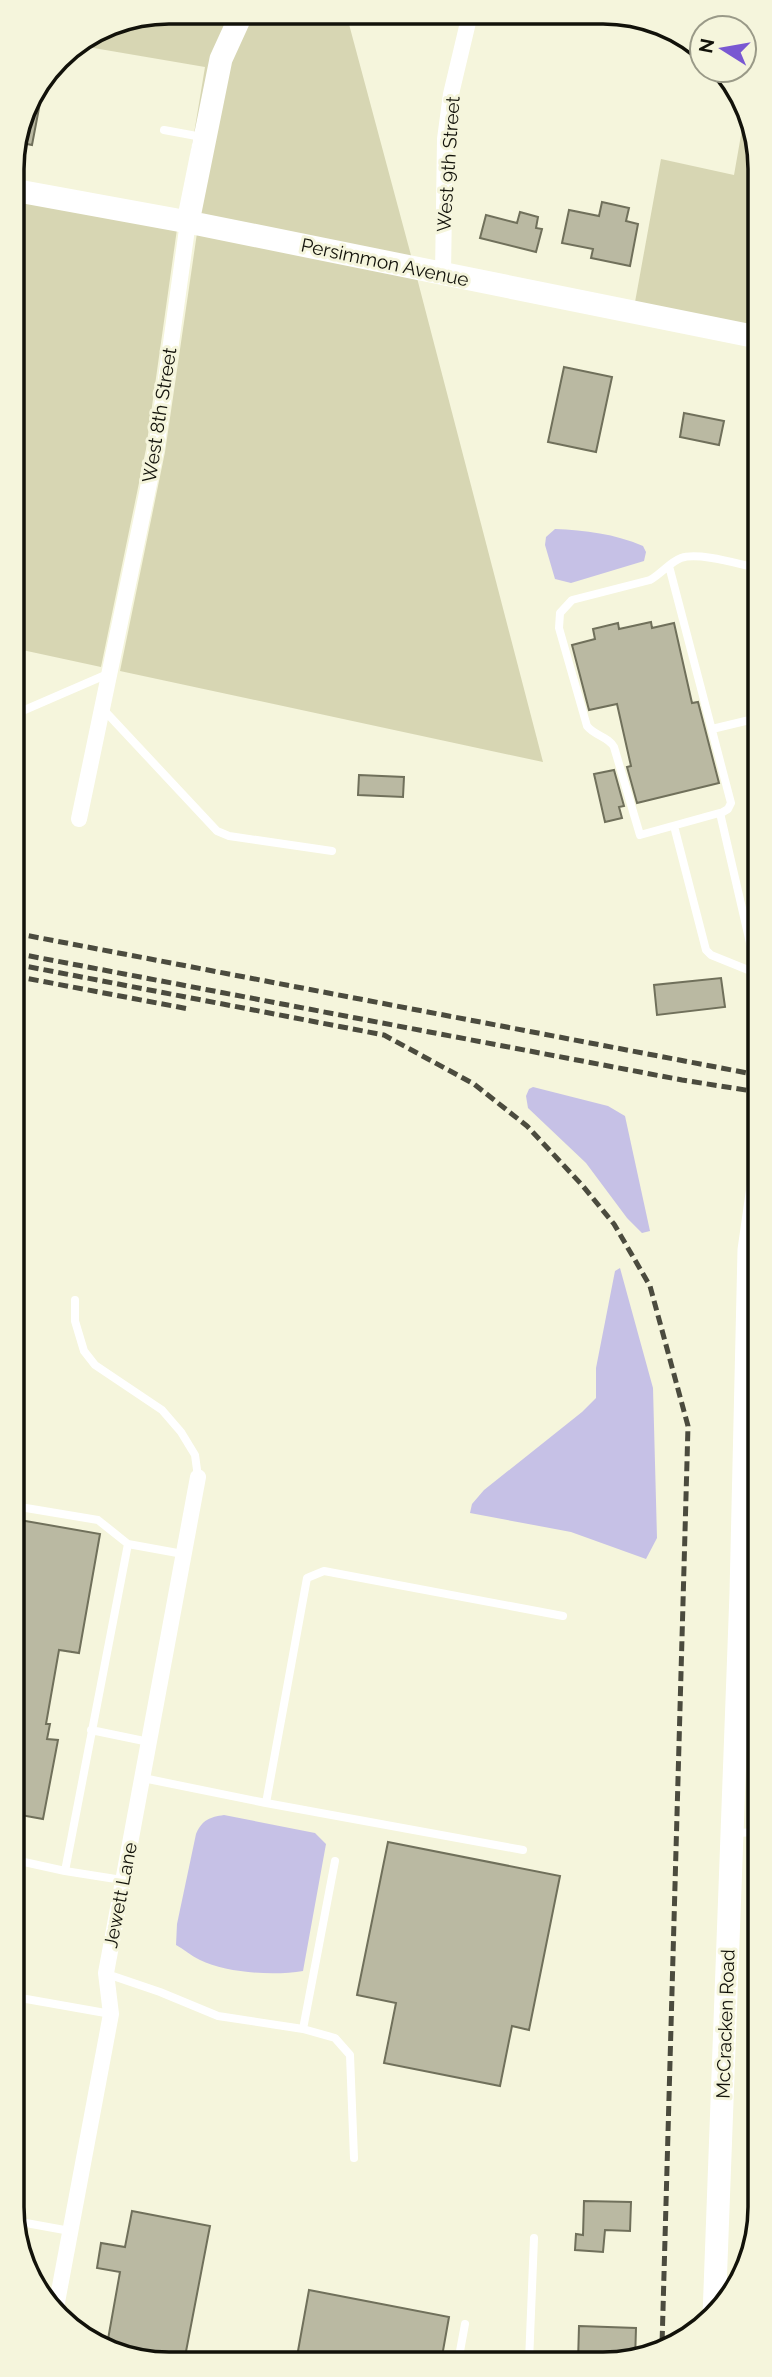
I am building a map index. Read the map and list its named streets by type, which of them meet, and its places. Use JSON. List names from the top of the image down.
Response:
{
  "streets": {
    "street": [
      "West 9th Street",
      "Persimmon Avenue",
      "West 8th Street",
      "Jewett Lane",
      "McCracken Road"
    ]
  },
  "crossings": [
    ["West 9th Street", "Persimmon Avenue"],
    ["Persimmon Avenue", "West 8th Street"]
  ],
  "north": "left"
}
